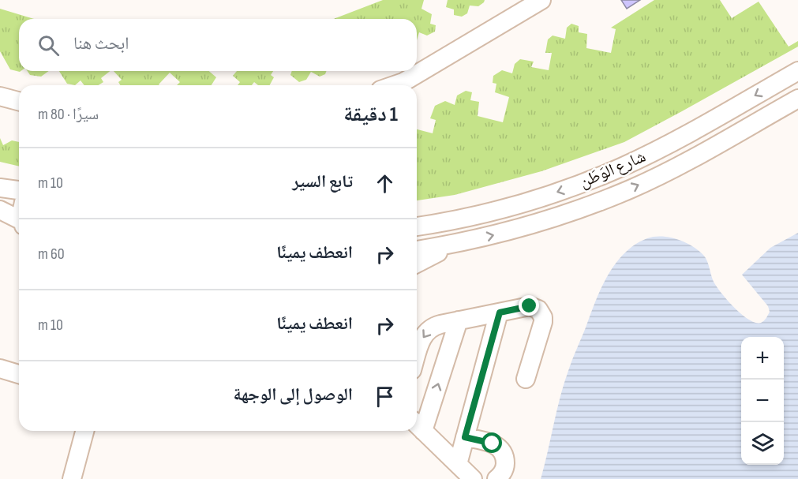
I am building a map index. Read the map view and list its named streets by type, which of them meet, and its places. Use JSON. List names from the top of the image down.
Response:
{
  "streets": {
    "street": ["شارع الوَطَن"]
  },
  "page": {
    "search": "ابحث هنا",
    "heading": ["1 دقيقة", "سيرًا · 80 m"],
    "list": [
      ["تابع السير", "10 m"],
      ["انعطف يمينًا", "60 m"],
      ["انعطف يمينًا", "10 m"],
      "الوصول إلى الوجهة"
    ],
    "map_buttons": ["+", "−"]
  }
}
